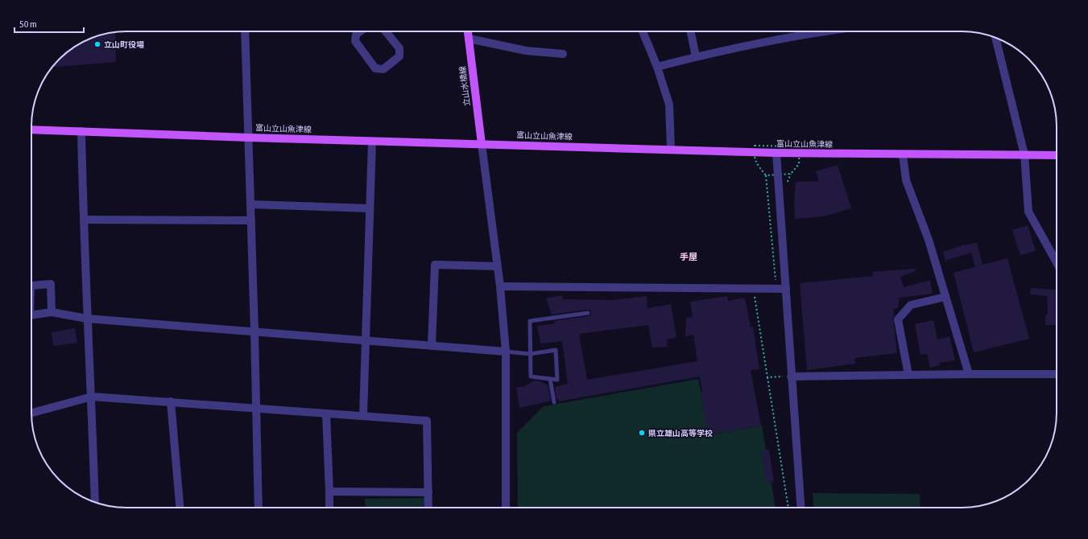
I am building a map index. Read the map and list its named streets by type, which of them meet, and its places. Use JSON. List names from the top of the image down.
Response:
{
  "streets": {
    "main road": ["立山水橋線", "富山立山魚津線"]
  },
  "crossings": [
    ["立山水橋線", "富山立山魚津線"]
  ],
  "districts": ["手屋"],
  "places": ["立山町役場", "県立雄山高等学校"],
  "scale_bar": "50 m"
}
